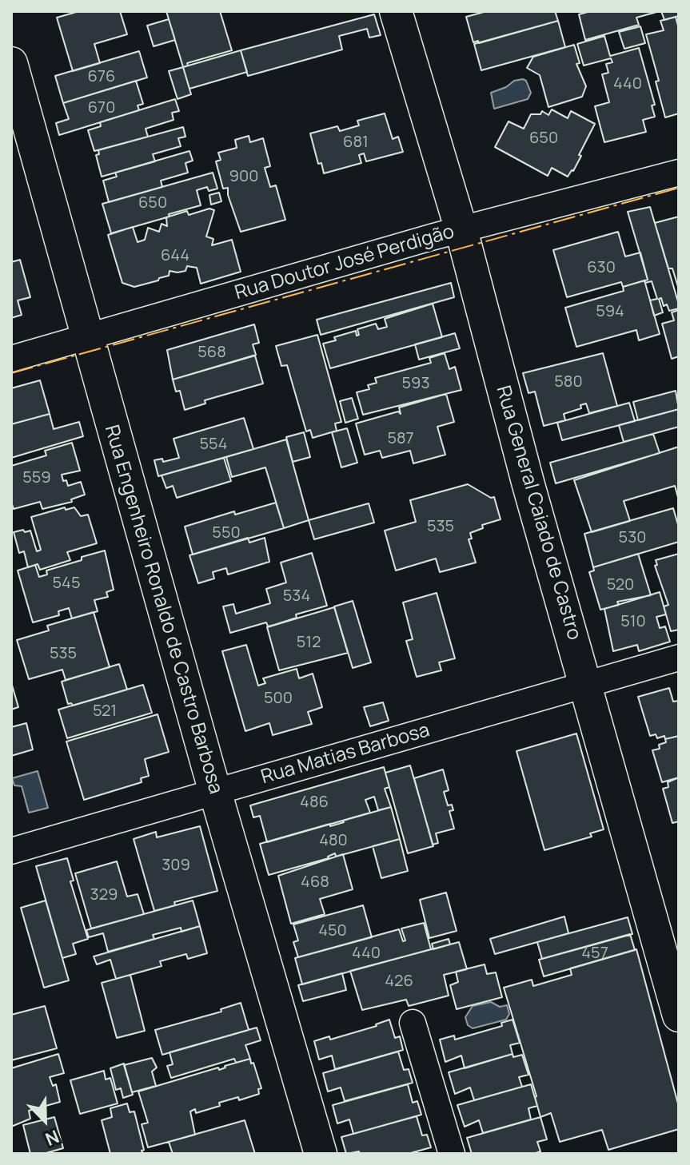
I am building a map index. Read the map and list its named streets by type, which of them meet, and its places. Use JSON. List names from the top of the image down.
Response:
{
  "streets": {
    "street": [
      "Rua Doutor José Perdigão",
      "Rua General Caiado de Castro",
      "Rua Engenheiro Ronaldo de Castro Barbosa",
      "Rua Matias Barbosa"
    ]
  },
  "crossings": [
    ["Rua Doutor José Perdigão", "Rua General Caiado de Castro"],
    ["Rua Doutor José Perdigão", "Rua Engenheiro Ronaldo de Castro Barbosa"],
    ["Rua General Caiado de Castro", "Rua Matias Barbosa"],
    ["Rua Engenheiro Ronaldo de Castro Barbosa", "Rua Matias Barbosa"]
  ],
  "house_numbers": [
    "676",
    "440",
    "670",
    "650",
    "681",
    "900",
    "650",
    "644",
    "630",
    "594",
    "568",
    "580",
    "593",
    "587",
    "554",
    "559",
    "535",
    "550",
    "530",
    "545",
    "520",
    "534",
    "510",
    "512",
    "535",
    "500",
    "521",
    "486",
    "480",
    "309",
    "468",
    "329",
    "450",
    "440",
    "457",
    "426"
  ],
  "north": "bottom right"
}
